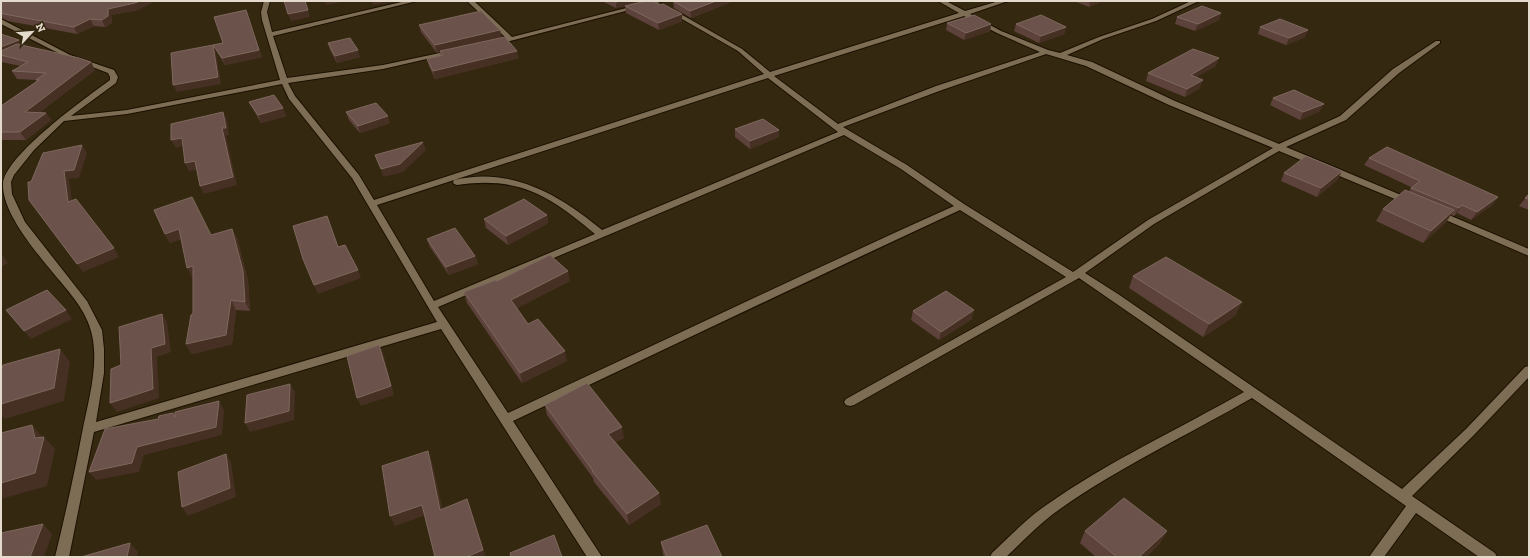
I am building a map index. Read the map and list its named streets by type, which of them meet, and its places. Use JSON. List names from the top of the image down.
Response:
{
  "north": "top right"
}
